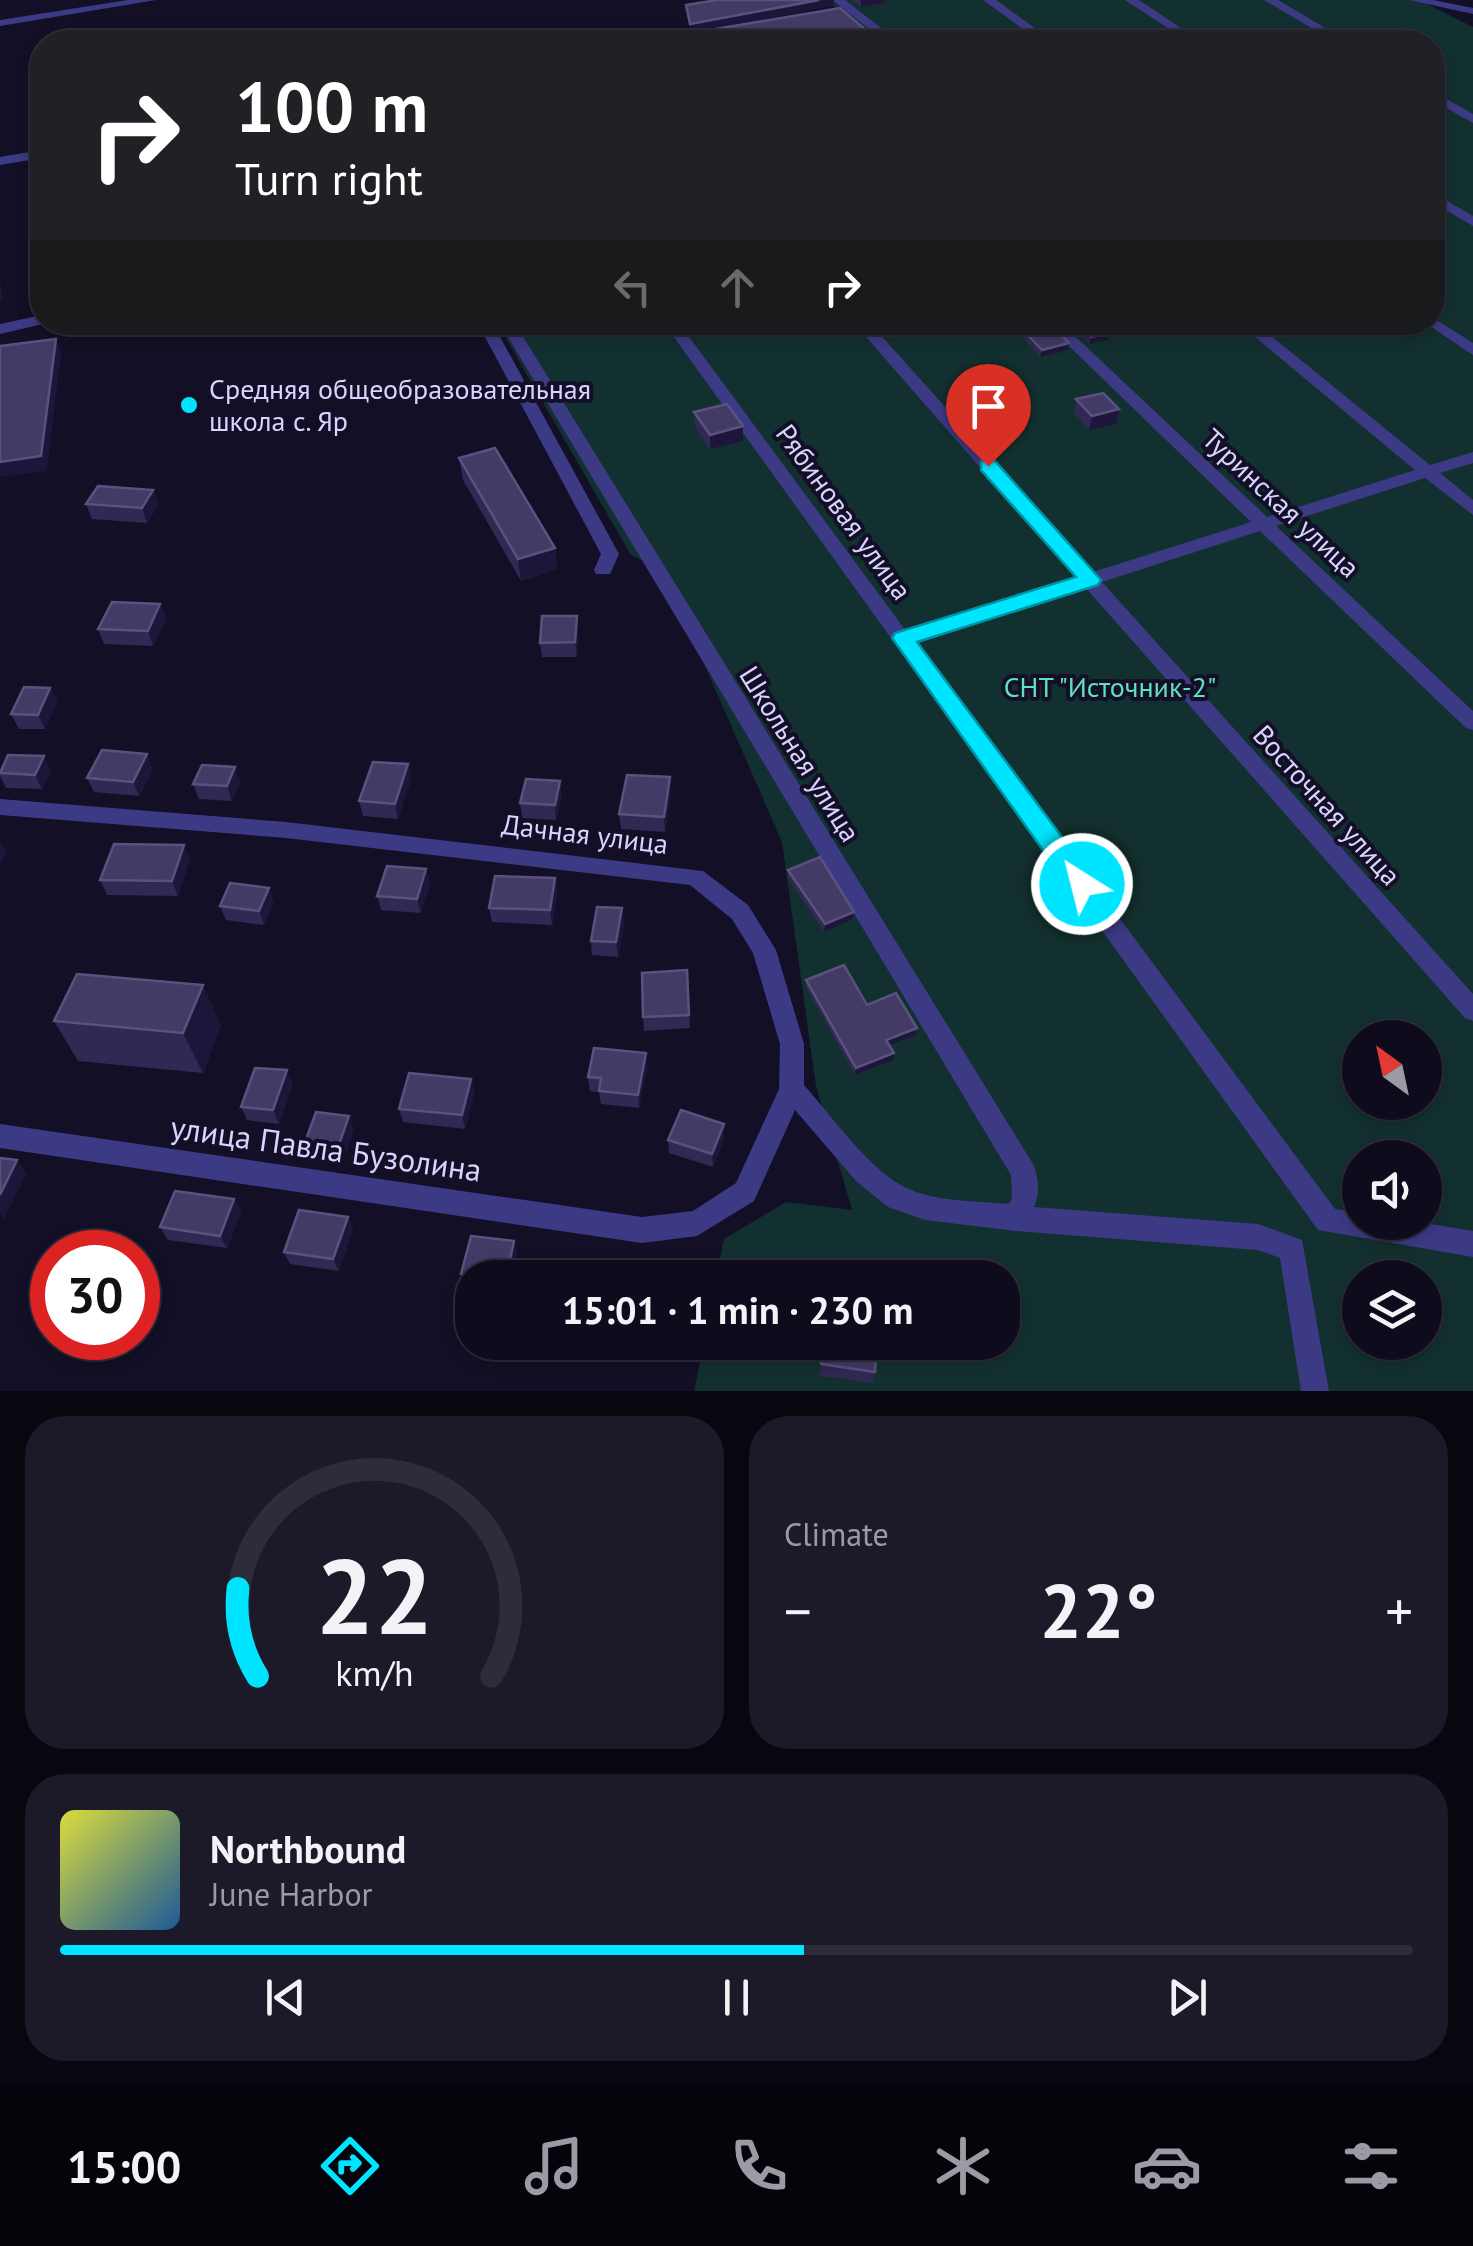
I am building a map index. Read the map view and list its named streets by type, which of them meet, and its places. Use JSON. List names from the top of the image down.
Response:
{
  "streets": {
    "street": [
      "Туринская улица",
      "Рябиновая улица",
      "Школьная улица",
      "Восточная улица",
      "Дачная улица",
      "улица Павла Бузолина"
    ]
  },
  "crossings": [
    ["Дачная улица", "улица Павла Бузолина"]
  ],
  "parks": ["СНТ \"Источник-2\""],
  "places": ["Средняя общеобразовательная школа с. Яр"],
  "north": "top left",
  "page": {
    "turn": ["100 m", "Turn right"],
    "limit": "30",
    "trip": "15:01 · 1 min · 230 m",
    "tile": "Climate",
    "heat": ["−", "22°", "+"],
    "song": ["Northbound", "June Harbor"],
    "tabs": "15:00",
    "gauge": ["22", "km/h"]
  }
}
